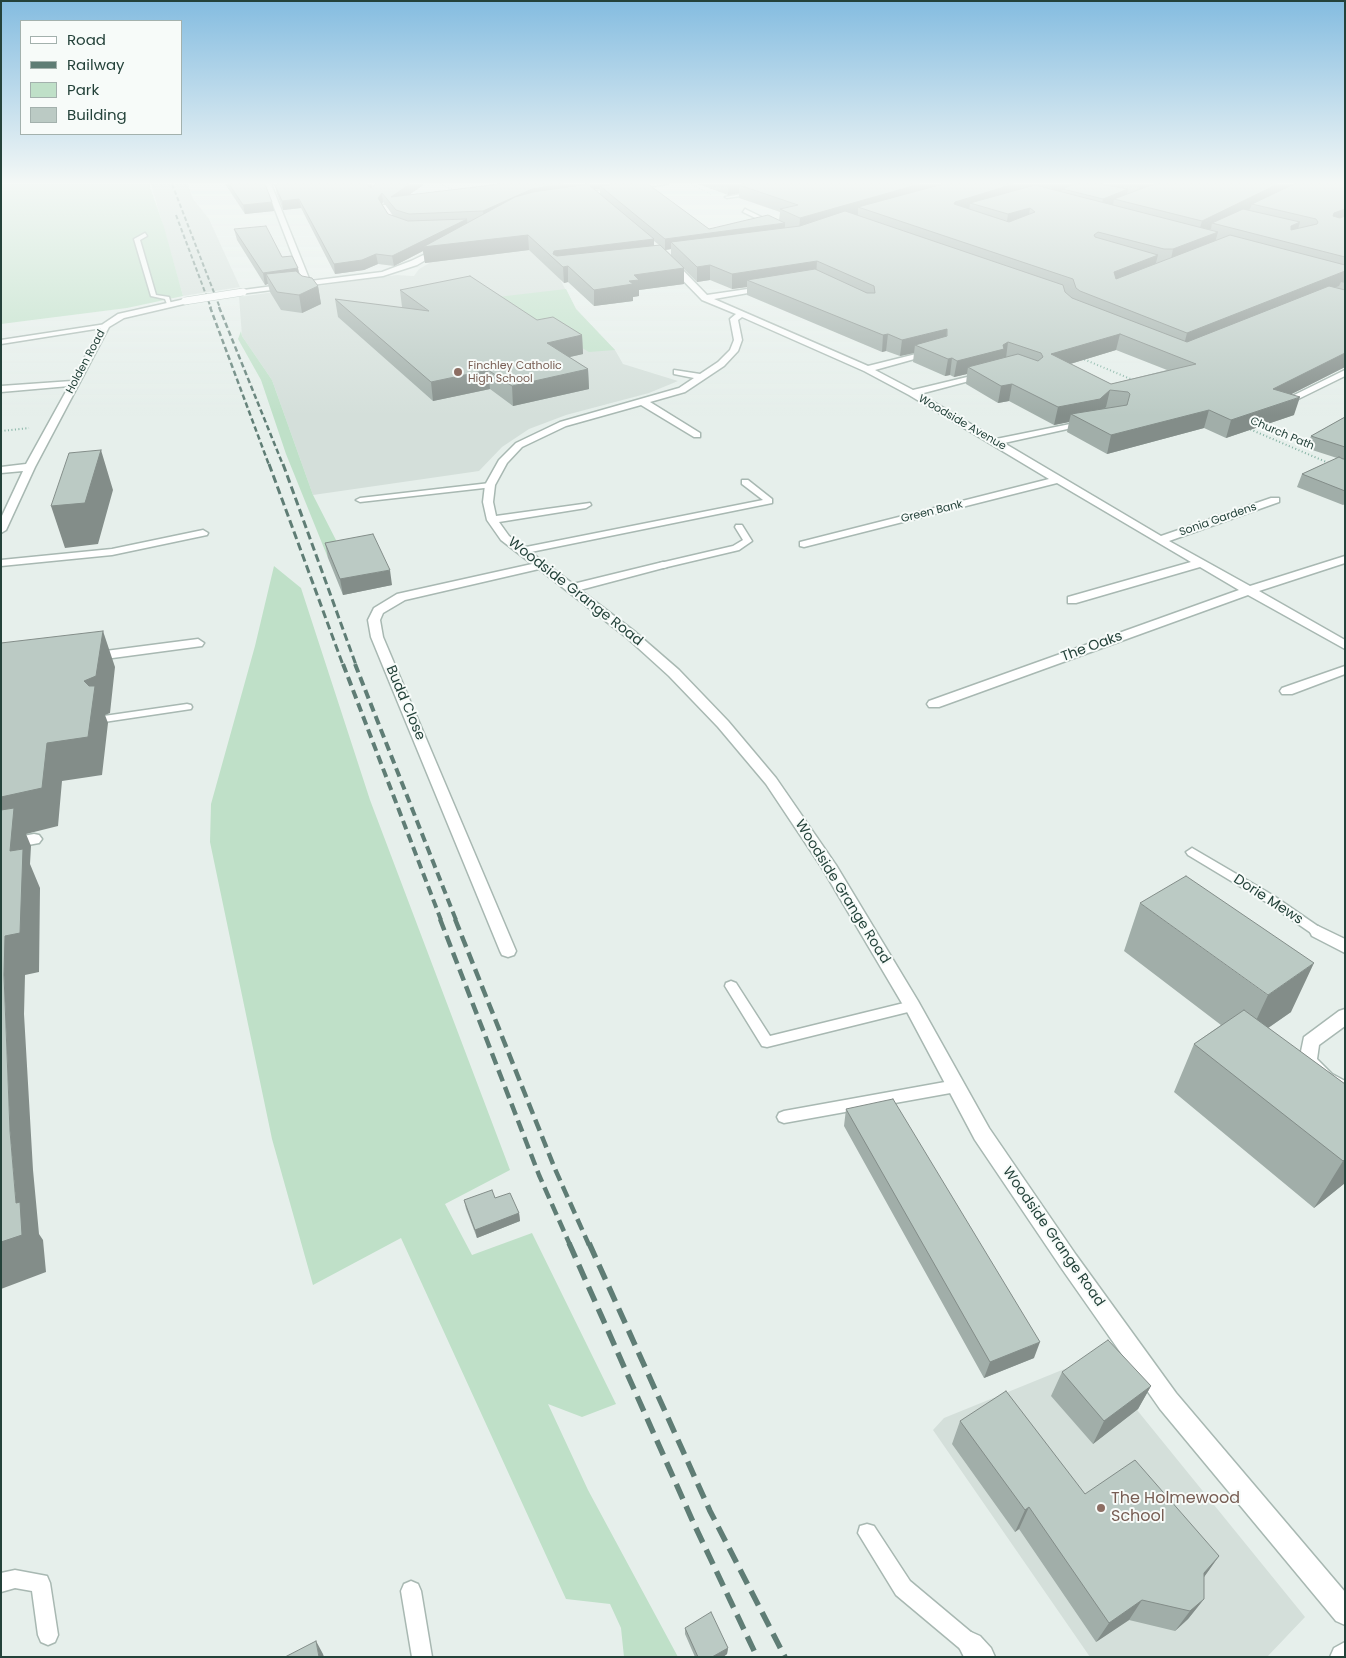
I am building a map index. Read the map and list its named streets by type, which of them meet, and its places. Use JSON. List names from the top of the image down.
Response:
{
  "streets": {
    "street": [
      "Holden Road",
      "Woodside Avenue",
      "Green Bank",
      "Sonia Gardens",
      "Woodside Grange Road",
      "The Oaks",
      "Budd Close",
      "Dorie Mews"
    ],
    "path": ["Church Path"]
  },
  "crossings": [
    ["Woodside Avenue", "Green Bank"],
    ["Woodside Avenue", "Sonia Gardens"],
    ["Woodside Avenue", "Woodside Grange Road"],
    ["Woodside Avenue", "The Oaks"],
    ["Woodside Grange Road", "Budd Close"]
  ],
  "places": ["Finchley Catholic High School", "The Holmewood School"],
  "legend": [
    "Road",
    "Railway",
    "Park",
    "Building"
  ]
}
